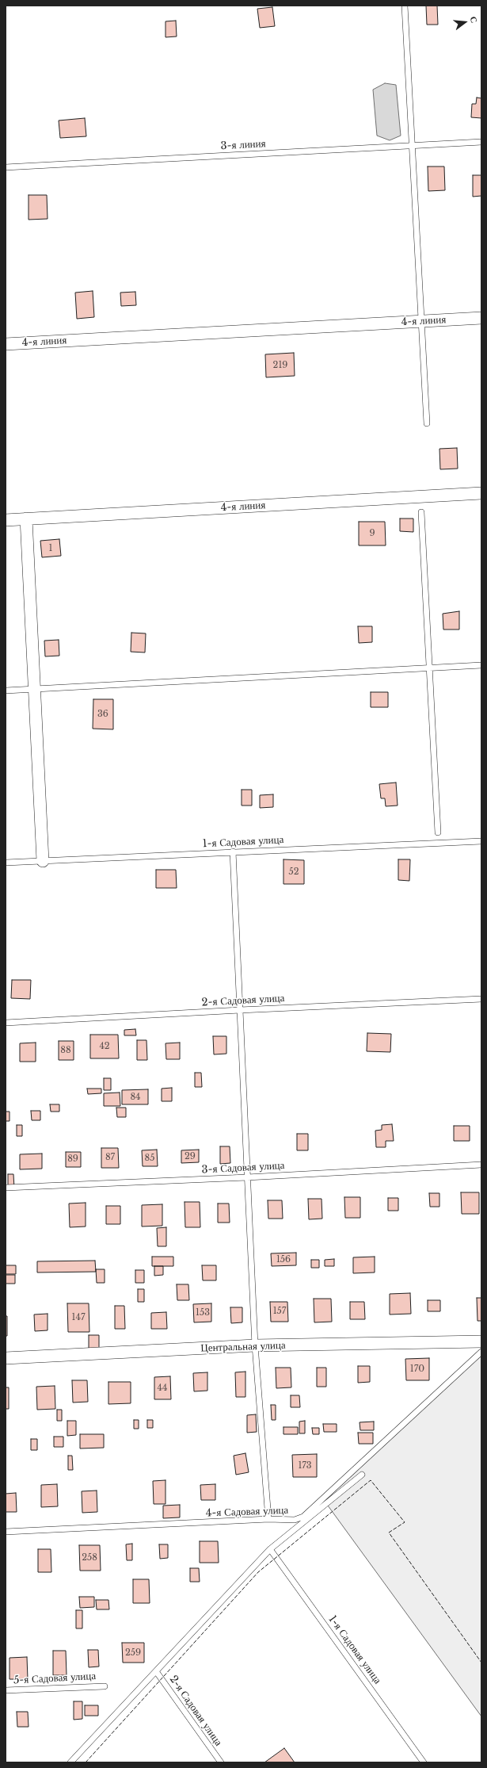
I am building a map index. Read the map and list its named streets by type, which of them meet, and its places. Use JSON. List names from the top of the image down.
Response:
{
  "streets": {
    "street": ["4-я линия", "Центральная улица"],
    "lane": [
      "3-я линия",
      "1-я Садовая улица",
      "2-я Садовая улица",
      "3-я Садовая улица",
      "4-я Садовая улица",
      "5-я Садовая улица"
    ]
  },
  "house_numbers": [
    "219",
    "9",
    "1",
    "36",
    "52",
    "42",
    "88",
    "84",
    "29",
    "87",
    "85",
    "89",
    "156",
    "157",
    "153",
    "147",
    "170",
    "44",
    "173",
    "258",
    "259"
  ],
  "north": "right"
}
